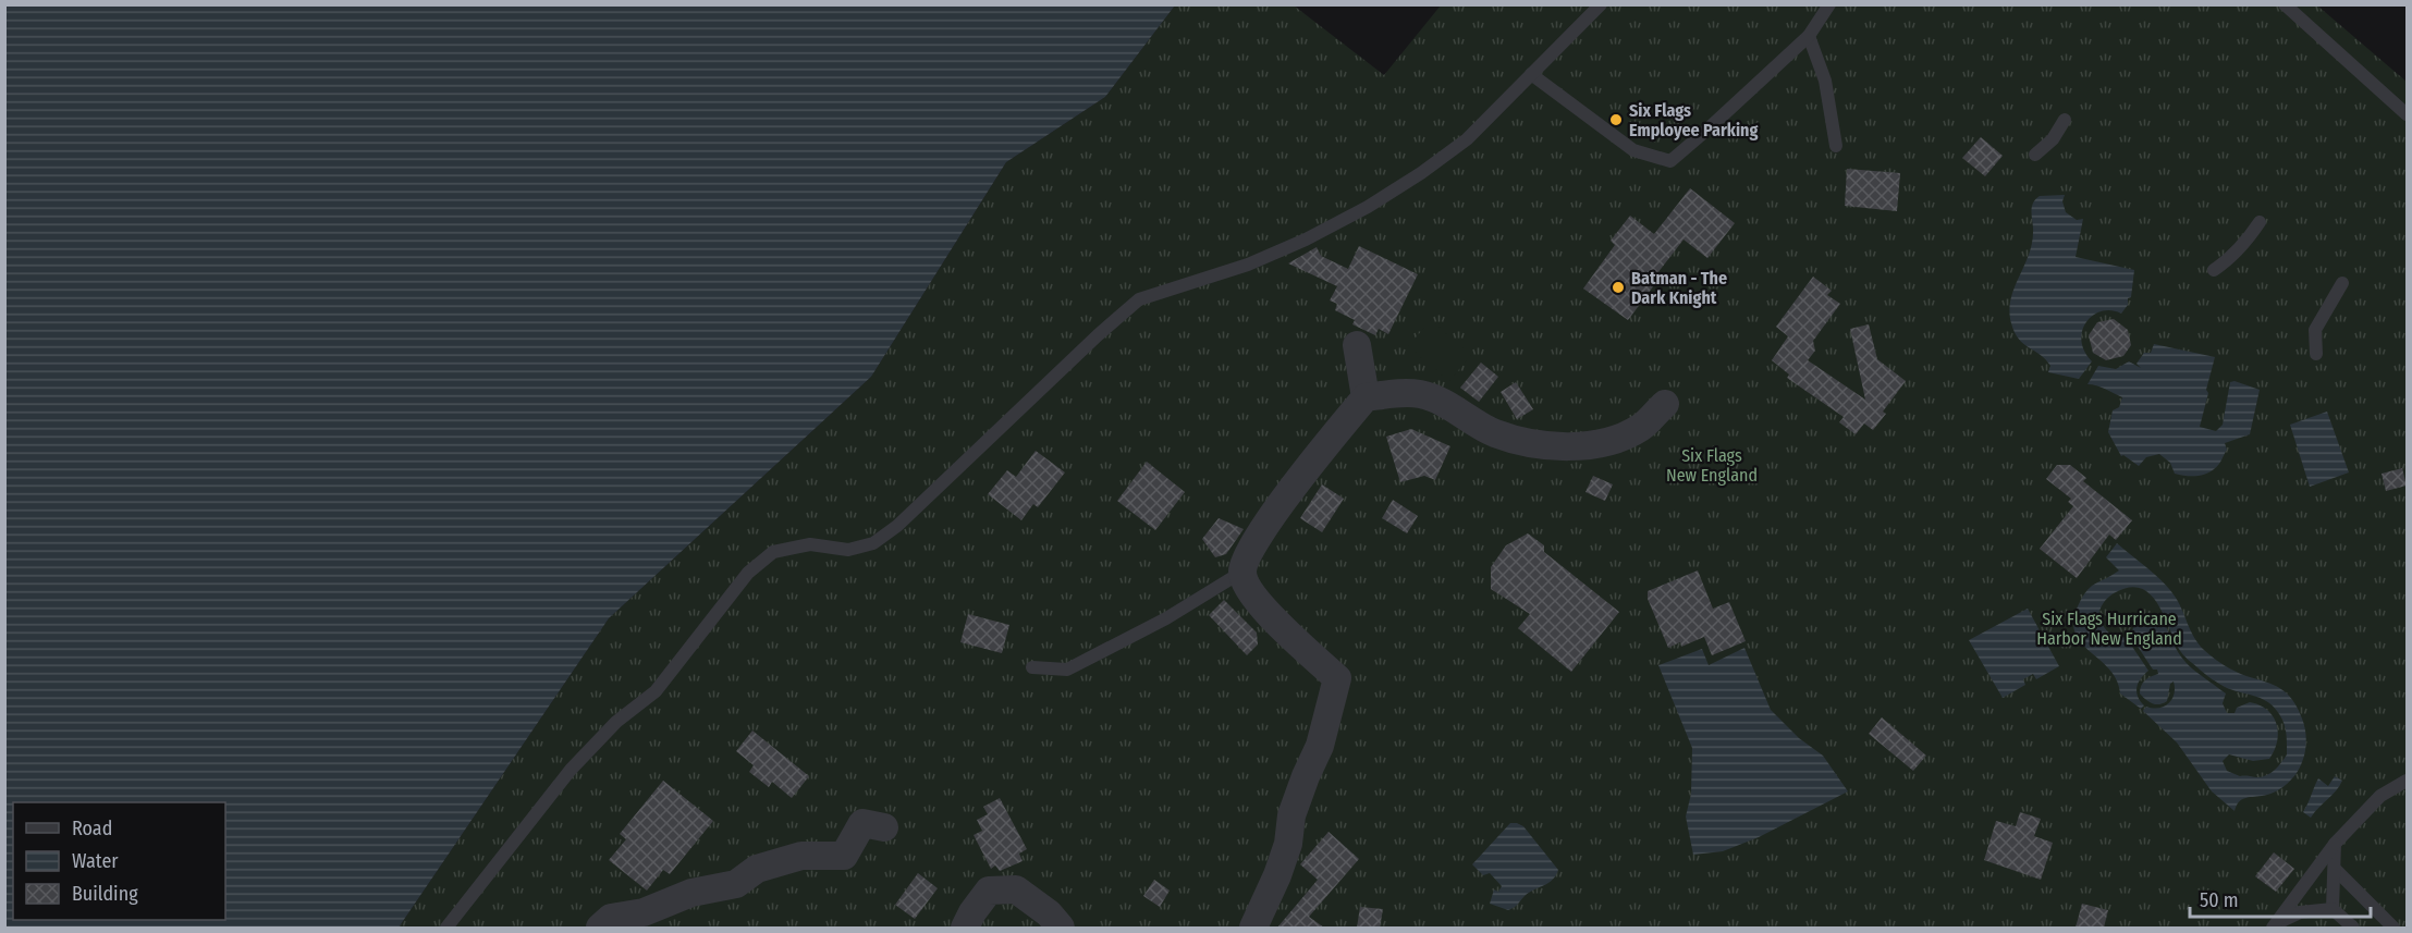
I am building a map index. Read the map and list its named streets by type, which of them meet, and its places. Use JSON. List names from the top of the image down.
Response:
{
  "parks": ["Six Flags New England", "Six Flags Hurricane Harbor New England"],
  "places": ["Six Flags Employee Parking", "Batman - The Dark Knight"],
  "legend": ["Road", "Water", "Building"],
  "scale_bar": "50 m"
}
